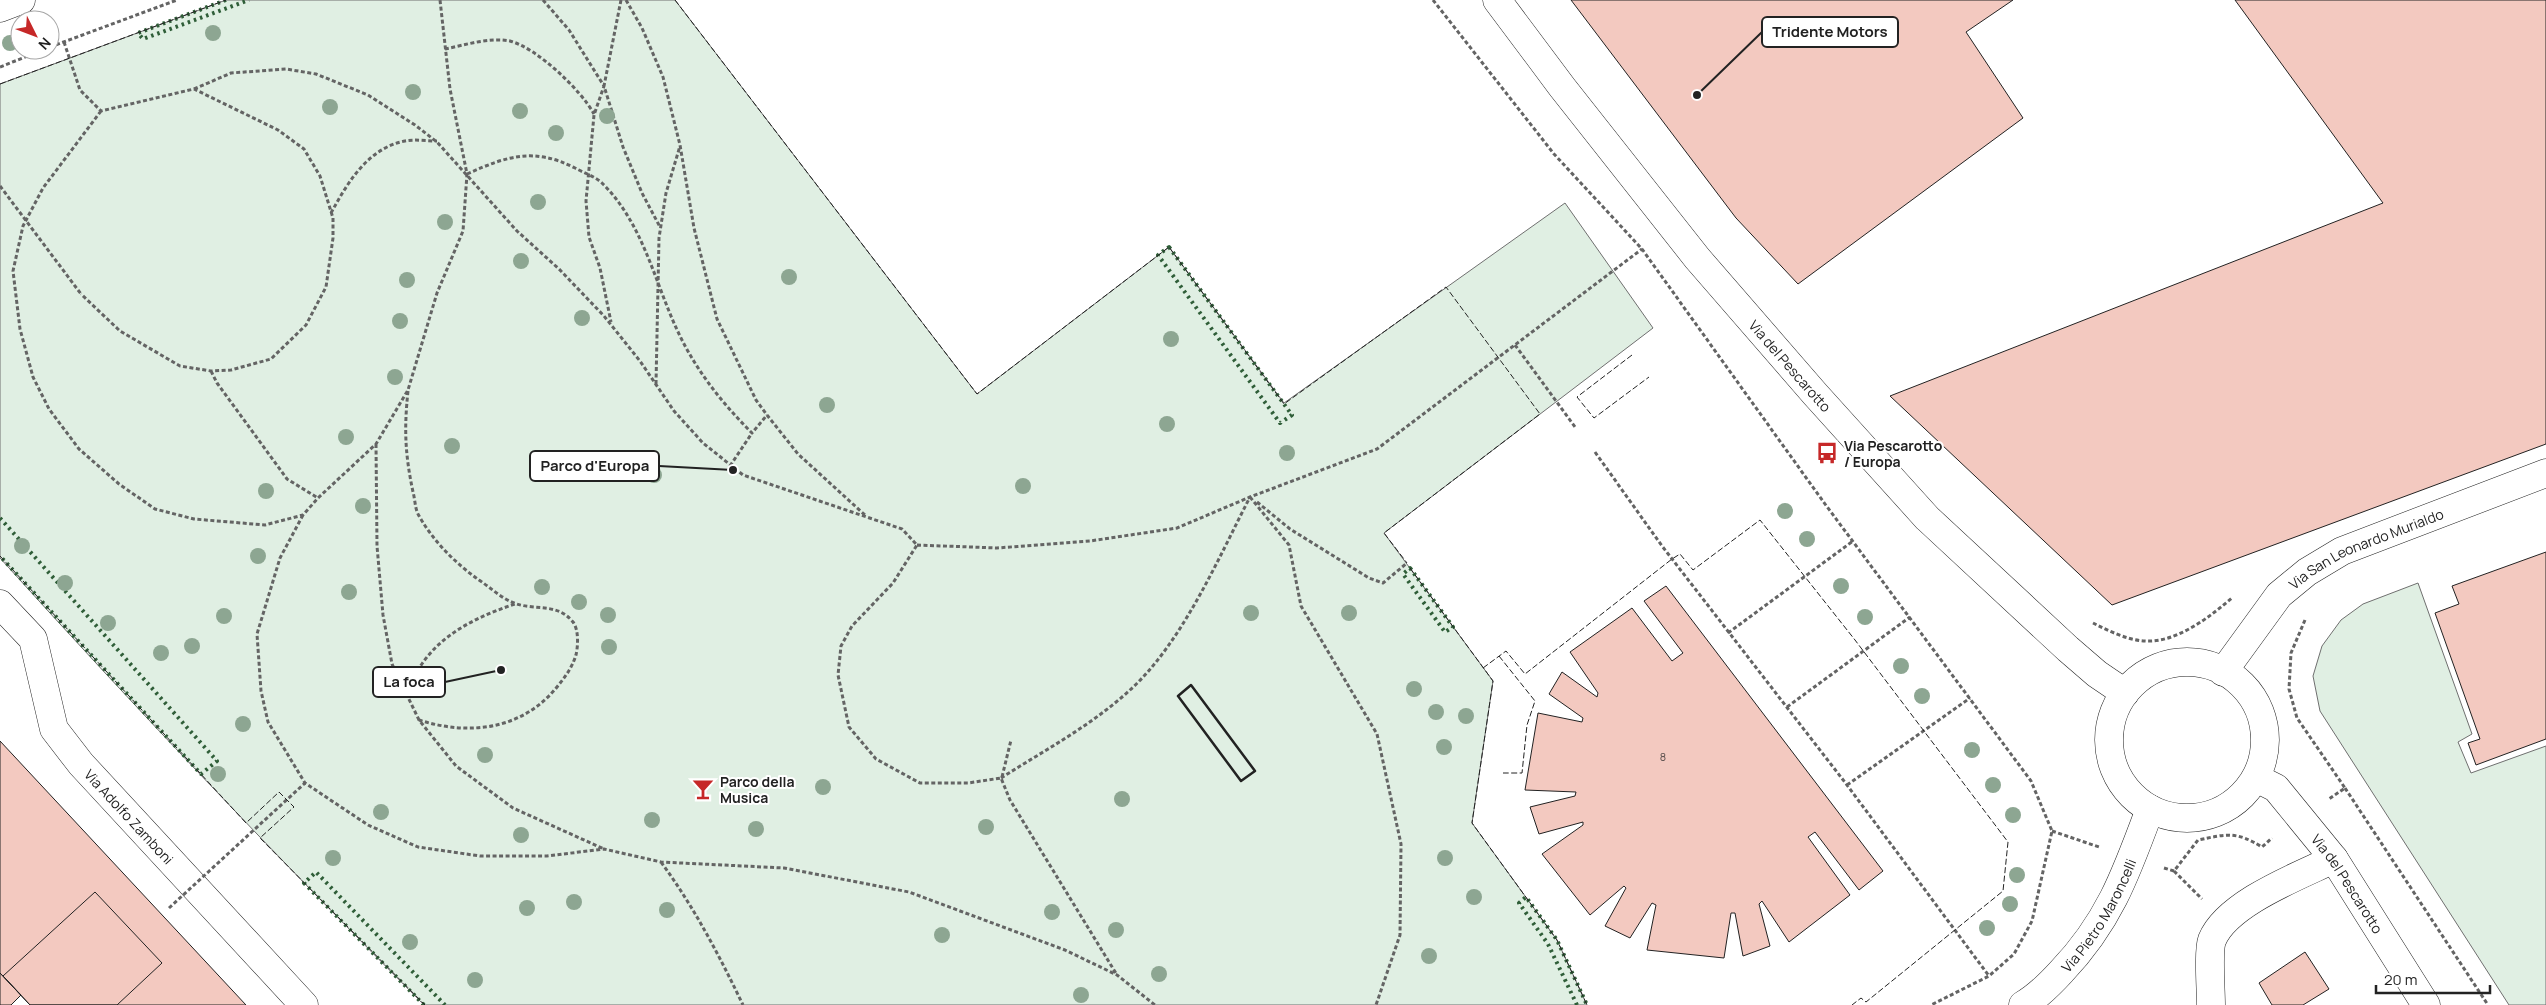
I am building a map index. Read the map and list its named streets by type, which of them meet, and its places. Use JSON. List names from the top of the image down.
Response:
{
  "streets": {
    "street": [
      "Via del Pescarotto",
      "Via San Leonardo Murialdo",
      "Via Adolfo Zamboni",
      "Via Pietro Maroncelli"
    ]
  },
  "crossings": [
    ["Via del Pescarotto", "Via San Leonardo Murialdo"],
    ["Via del Pescarotto", "Via Pietro Maroncelli"],
    ["Via San Leonardo Murialdo", "Via Pietro Maroncelli"]
  ],
  "places": {
    "other": ["Tridente Motors", "Parco d'Europa", "La foca"],
    "bus stop": ["Via Pescarotto / Europa"],
    "bar": ["Parco della Musica"]
  },
  "house_numbers": ["8"],
  "scale_bar": "20 m",
  "north": "bottom right"
}
